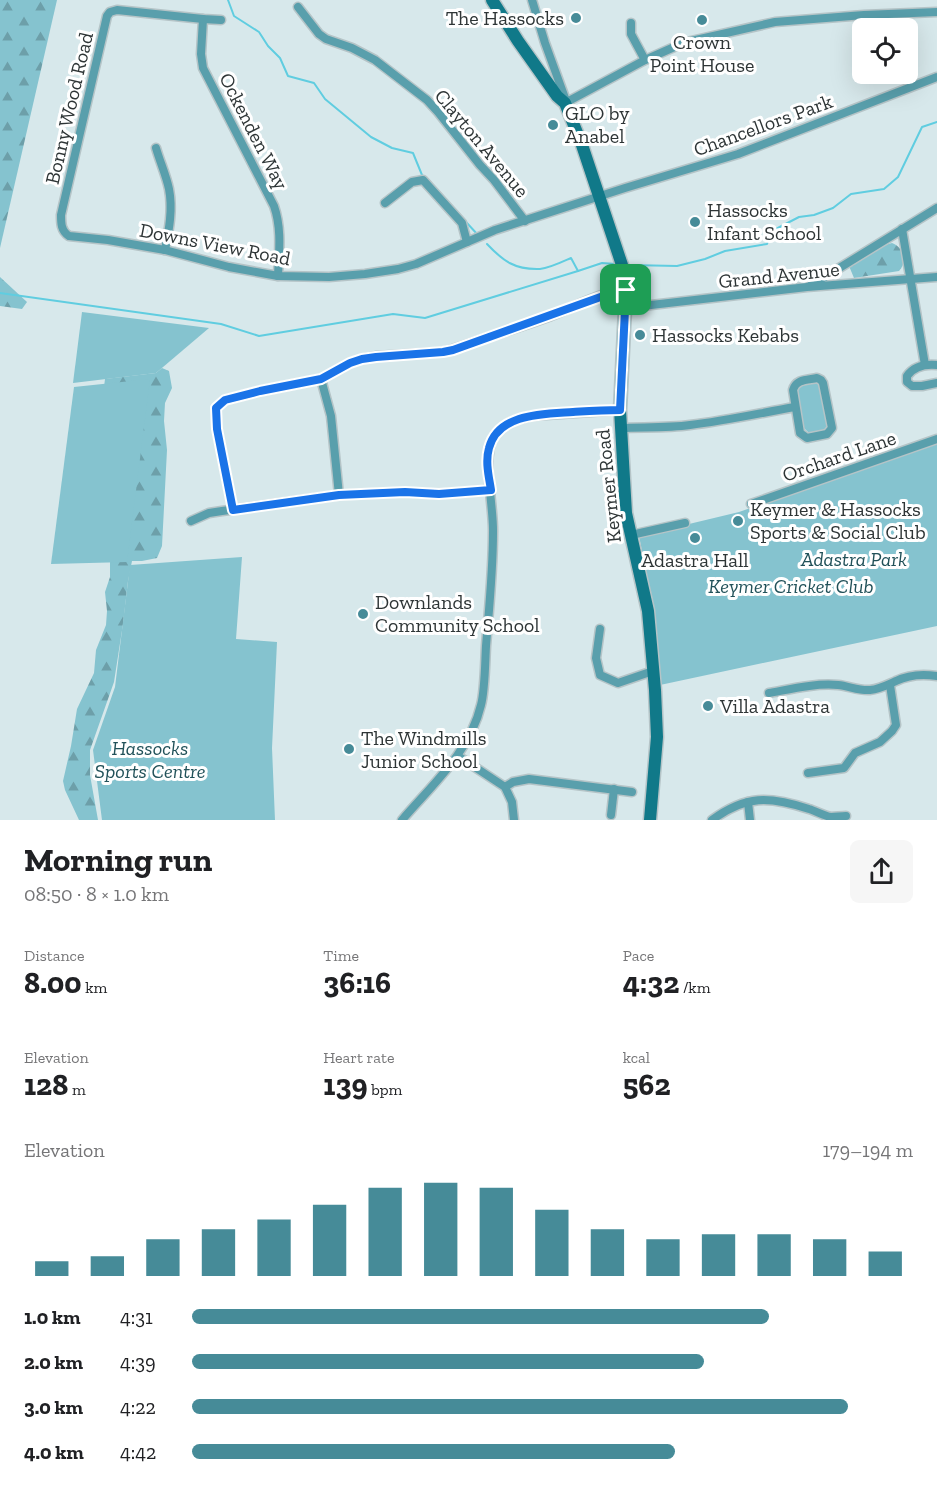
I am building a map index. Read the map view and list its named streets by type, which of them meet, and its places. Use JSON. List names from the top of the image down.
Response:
{
  "streets": {
    "main road": ["Keymer Road"],
    "street": [
      "Bonny Wood Road",
      "Chancellors Park",
      "Ockenden Way",
      "Clayton Avenue",
      "Downs View Road",
      "Grand Avenue",
      "Orchard Lane"
    ]
  },
  "crossings": [
    ["Bonny Wood Road", "Ockenden Way"],
    ["Bonny Wood Road", "Downs View Road"],
    ["Chancellors Park", "Downs View Road"],
    ["Chancellors Park", "Keymer Road"],
    ["Ockenden Way", "Downs View Road"],
    ["Clayton Avenue", "Downs View Road"],
    ["Downs View Road", "Keymer Road"],
    ["Grand Avenue", "Keymer Road"]
  ],
  "parks": ["Adastra Park", "Keymer Cricket Club", "Hassocks Sports Centre"],
  "places": [
    "The Hassocks",
    "Crown Point House",
    "GLO by Anabel",
    "Hassocks Infant School",
    "Hassocks Kebabs",
    "Keymer & Hassocks Sports & Social Club",
    "Adastra Hall",
    "Downlands Community School",
    "Villa Adastra",
    "The Windmills Junior School"
  ],
  "page": {
    "heading": ["Morning run", "08:50 · 8 × 1.0 km"],
    "stats": [
      ["Distance", "8.00 km"],
      ["Time", "36:16"],
      ["Pace", "4:32 /km"],
      ["Elevation", "128 m"],
      ["Heart rate", "139 bpm"],
      ["kcal", "562"]
    ],
    "chart": ["Elevation", "179–194 m"],
    "list": [
      {
        "name": "1.0 km",
        "note": "4:31"
      },
      {
        "name": "2.0 km",
        "note": "4:39"
      },
      {
        "name": "3.0 km",
        "note": "4:22"
      },
      {
        "name": "4.0 km",
        "note": "4:42"
      }
    ]
  }
}
